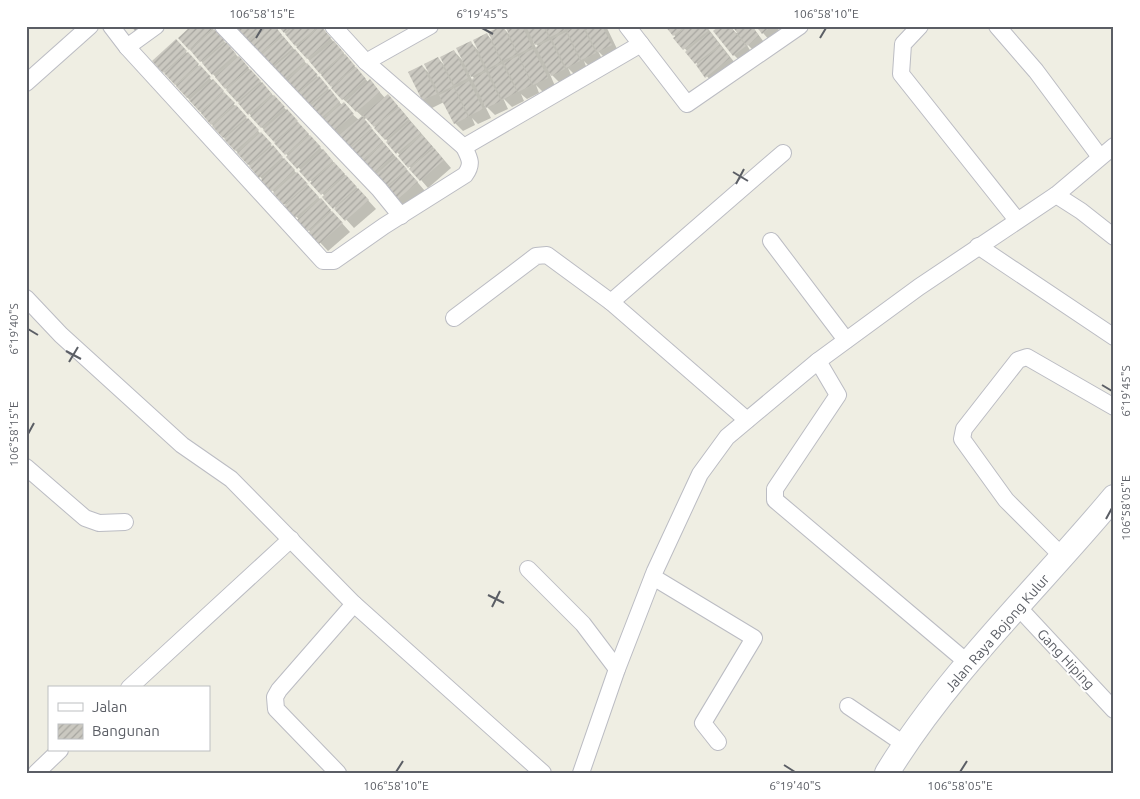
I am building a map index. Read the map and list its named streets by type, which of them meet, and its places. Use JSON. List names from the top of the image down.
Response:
{
  "streets": {
    "main road": ["Jalan Raya Bojong Kulur"],
    "street": ["Gang Hiping"]
  },
  "crossings": [
    ["Jalan Raya Bojong Kulur", "Gang Hiping"]
  ],
  "legend": ["Jalan", "Bangunan"],
  "coordinates": [
    "106°58'15\"E",
    "6°19'45\"S",
    "106°58'10\"E",
    "6°19'40\"S",
    "106°58'05\"E"
  ]
}
